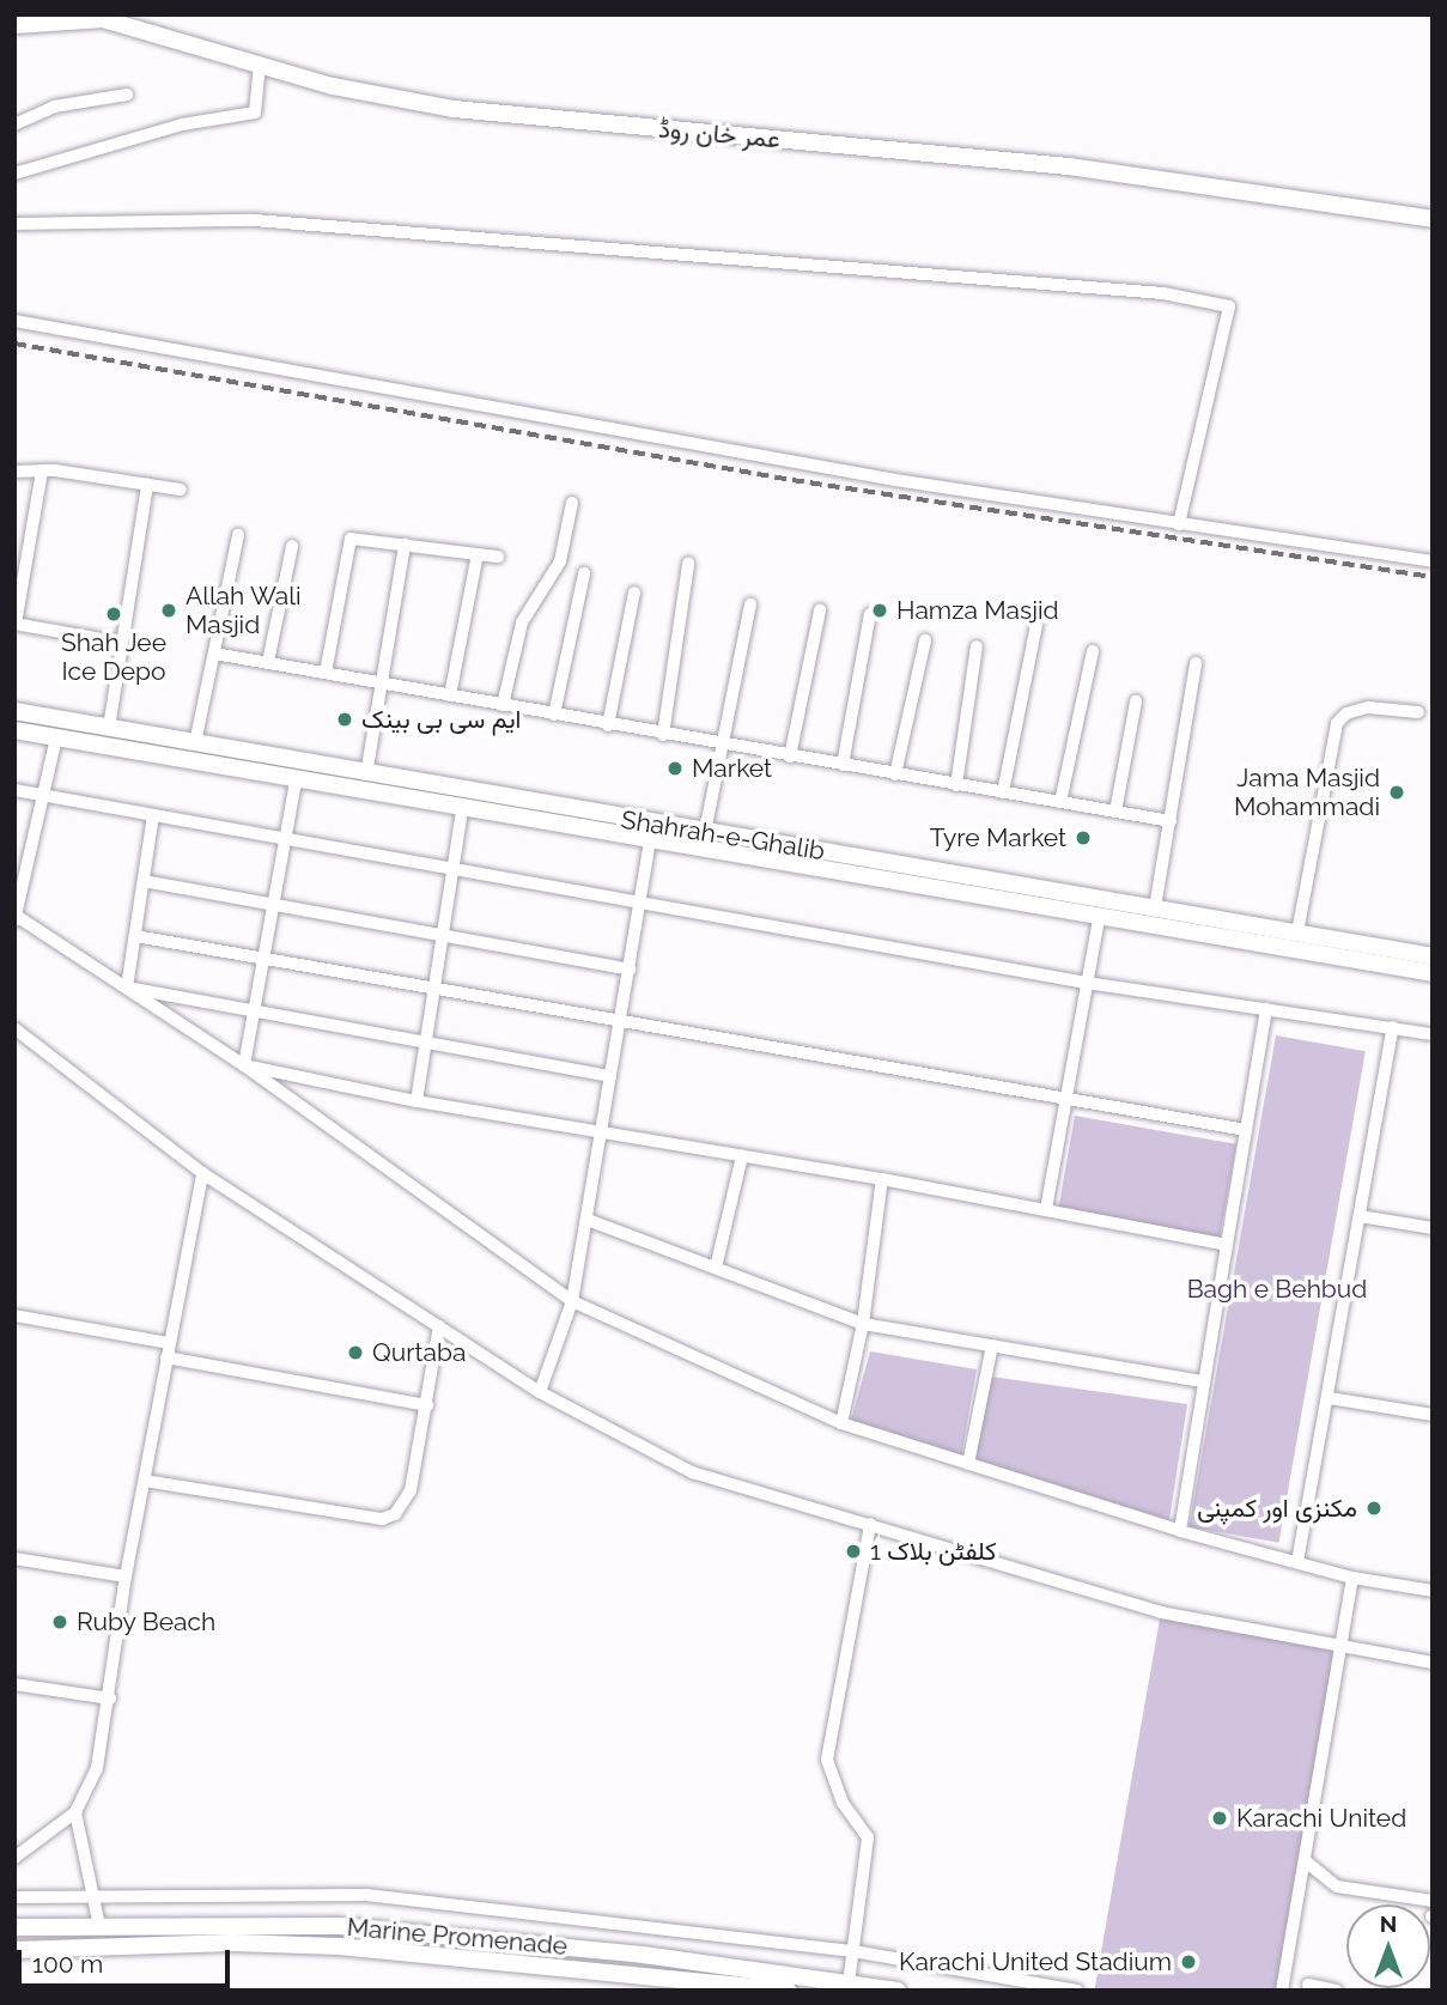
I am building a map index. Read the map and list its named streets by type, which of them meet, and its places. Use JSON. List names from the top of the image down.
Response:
{
  "streets": {
    "main road": ["عمر خان روڈ", "Shahrah-e-Ghalib", "Marine Promenade"]
  },
  "parks": ["Bagh e Behbud"],
  "places": [
    "Allah Wali Masjid",
    "Hamza Masjid",
    "Shah Jee Ice Depo",
    "ایم سی بی بینک",
    "Market",
    "Jama Masjid Mohammadi",
    "Tyre Market",
    "Qurtaba",
    "مکنزی اور کمپنی",
    "کلفٹن بلاک 1",
    "Ruby Beach",
    "Karachi United",
    "Karachi United Stadium"
  ],
  "scale_bar": "100 m",
  "north": "top"
}
